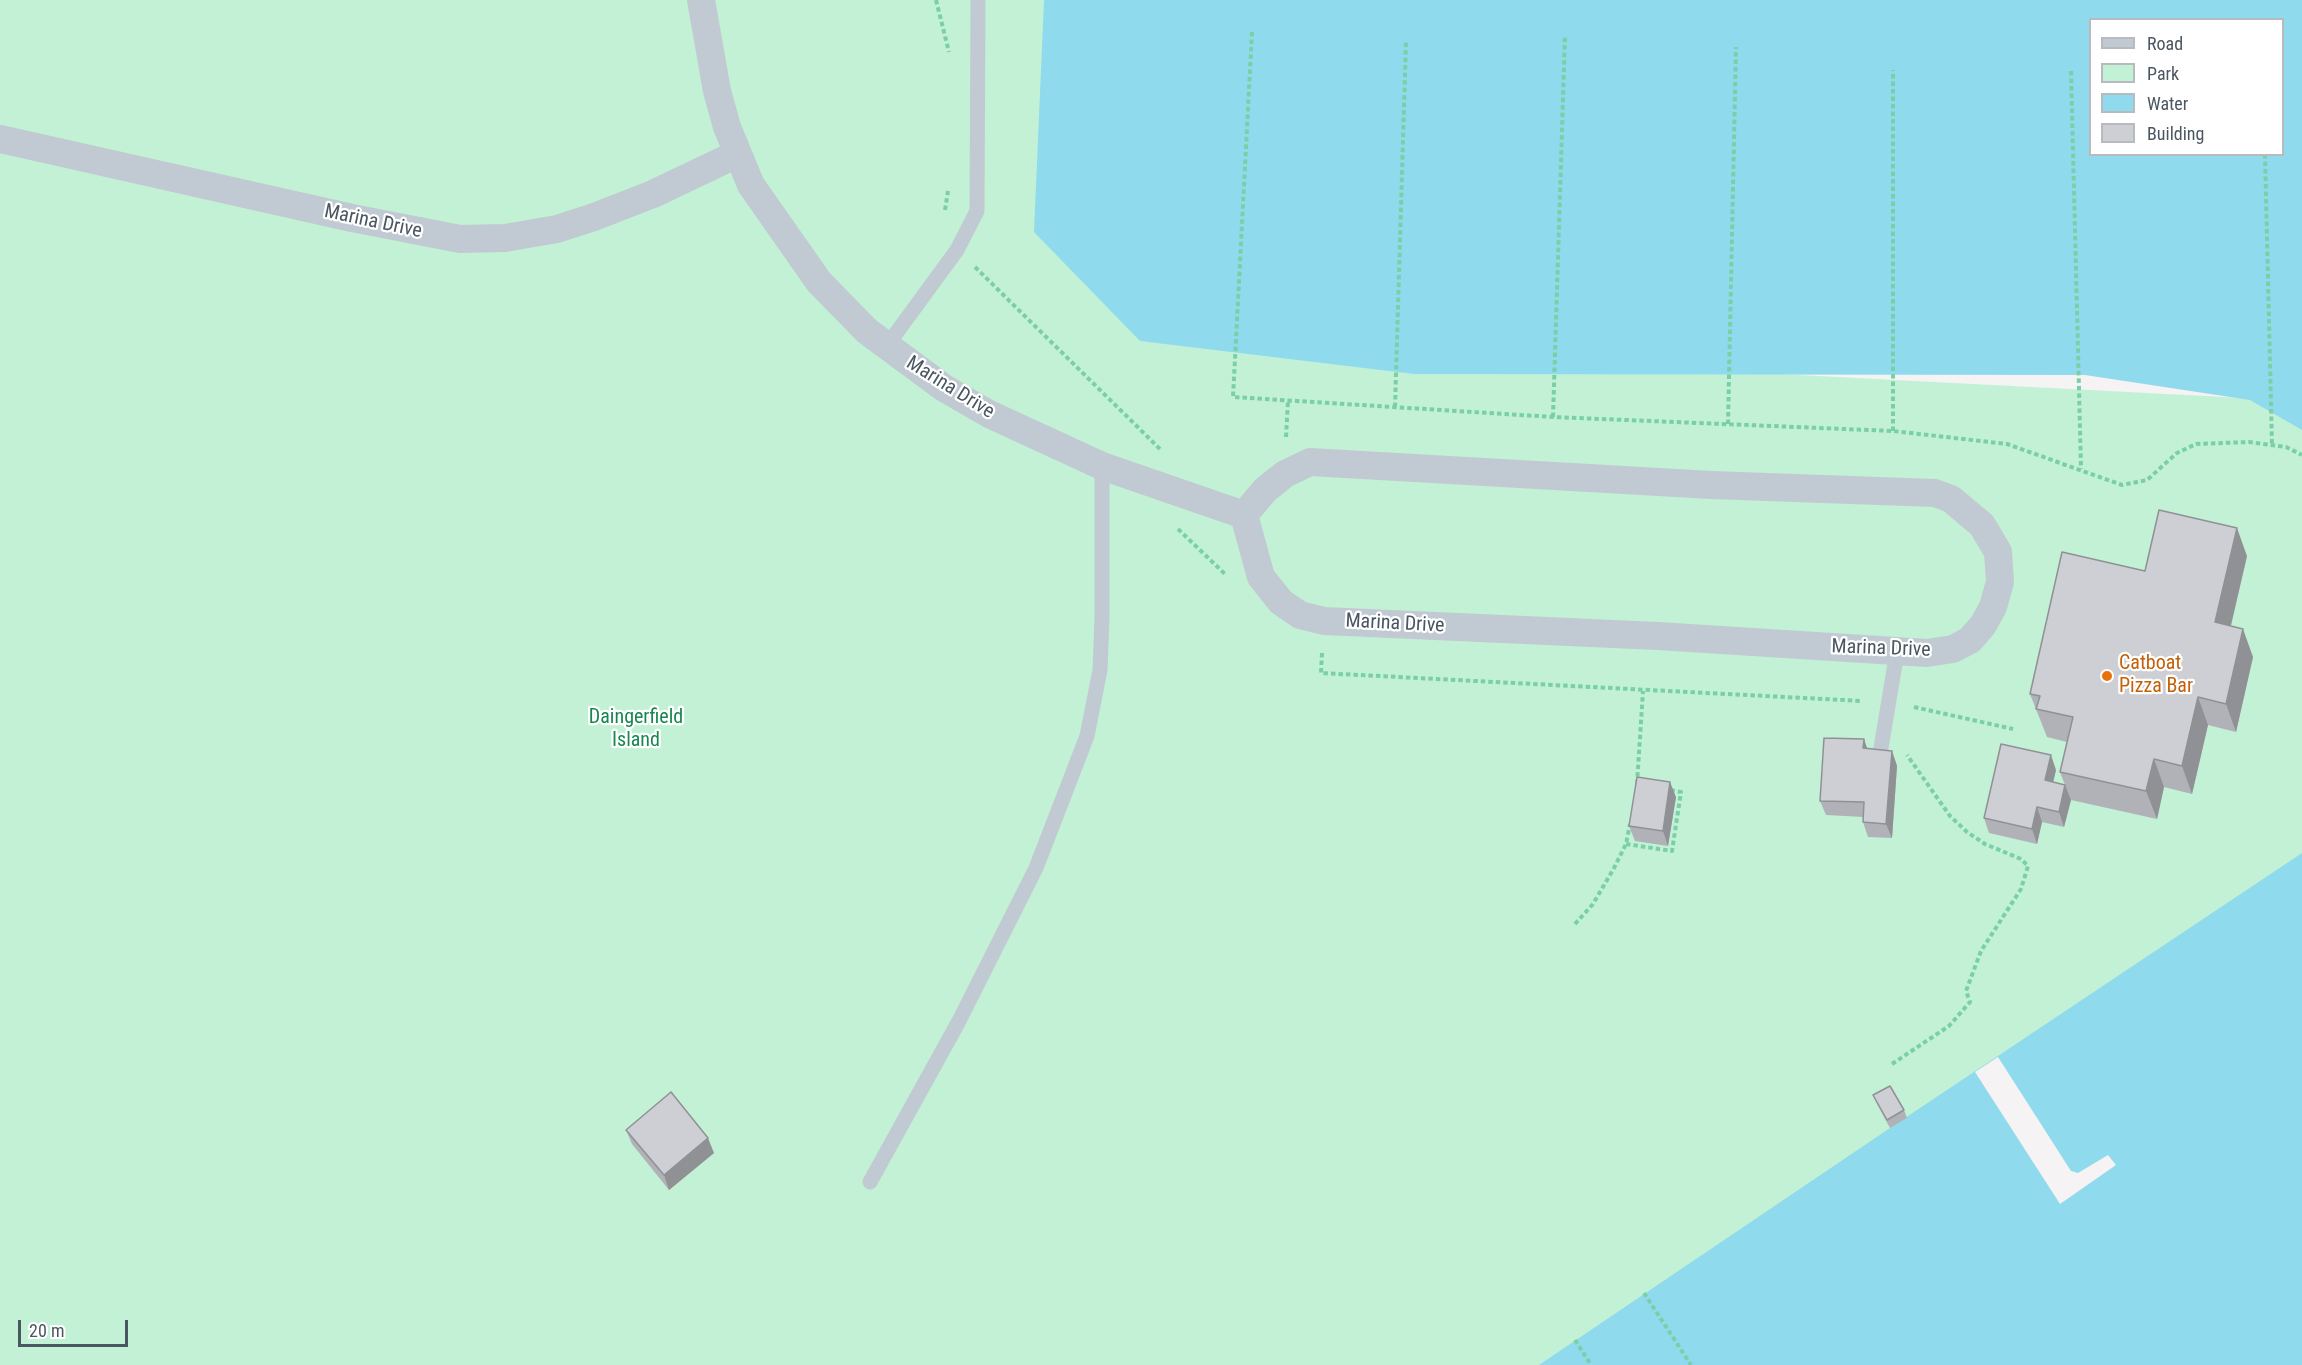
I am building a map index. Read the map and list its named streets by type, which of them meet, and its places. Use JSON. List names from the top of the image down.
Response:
{
  "streets": {
    "street": ["Marina Drive"]
  },
  "parks": ["Daingerfield Island"],
  "places": ["Catboat Pizza Bar"],
  "legend": [
    "Road",
    "Park",
    "Water",
    "Building"
  ],
  "scale_bar": "20 m"
}
